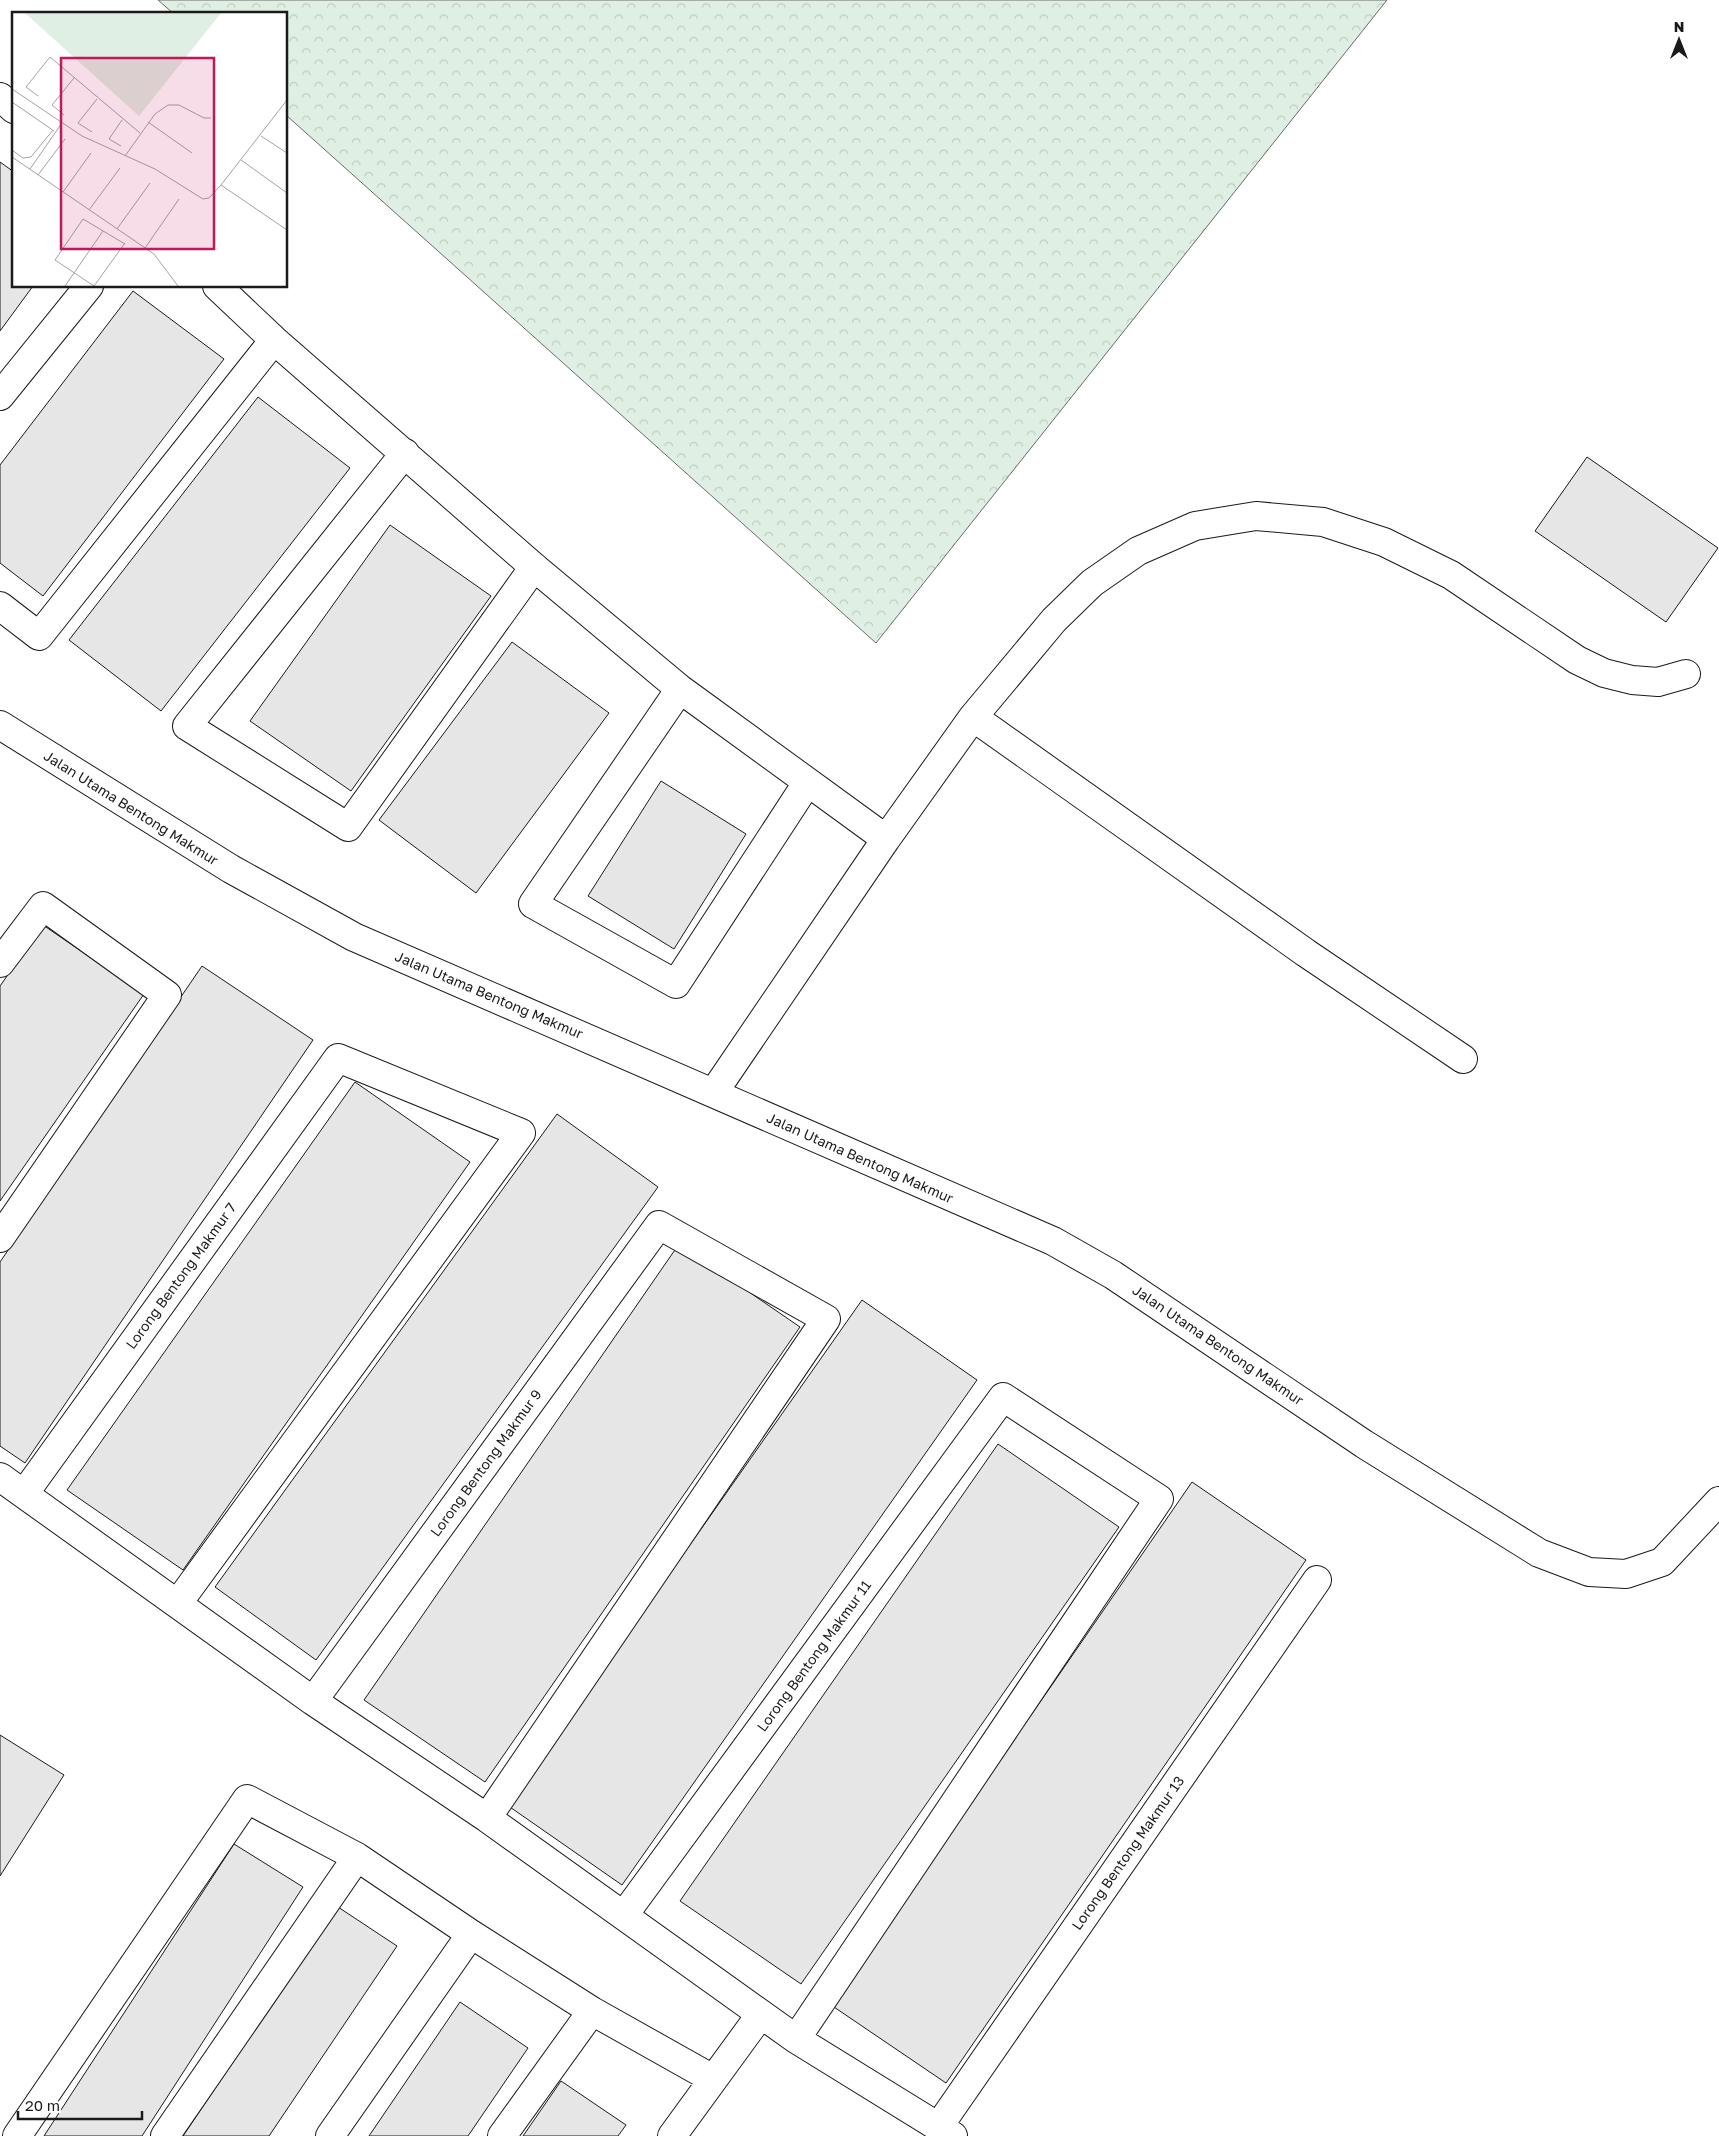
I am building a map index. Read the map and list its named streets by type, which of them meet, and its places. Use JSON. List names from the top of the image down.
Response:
{
  "streets": {
    "street": [
      "Jalan Utama Bentong Makmur",
      "Lorong Bentong Makmur 7",
      "Lorong Bentong Makmur 9",
      "Lorong Bentong Makmur 11",
      "Lorong Bentong Makmur 13"
    ]
  },
  "scale_bar": "20 m",
  "north": "top"
}
